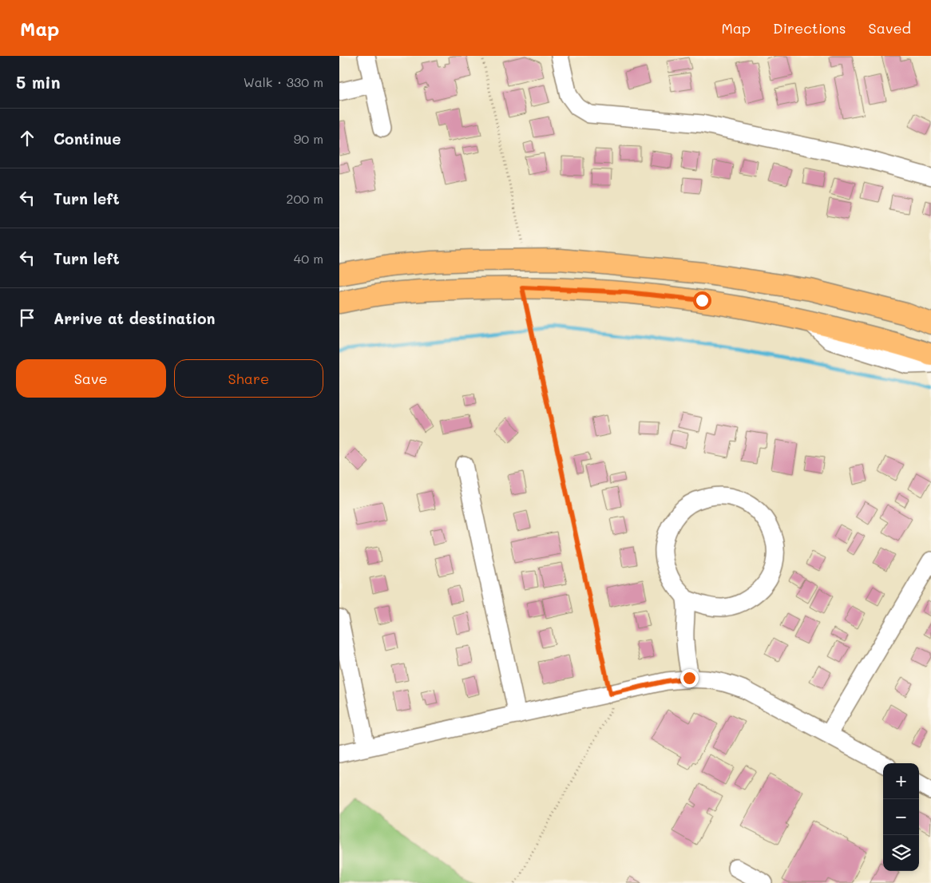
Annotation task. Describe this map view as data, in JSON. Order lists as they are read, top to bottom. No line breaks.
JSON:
{"page":{"header":"Map","nav":["Map","Directions","Saved"],"heading":["5 min","Walk · 330 m"],"list":[["Continue","90 m"],["Turn left","200 m"],["Turn left","40 m"],"Arrive at destination"],"buttons":["Save","Share"],"map_buttons":["+","−"]}}
